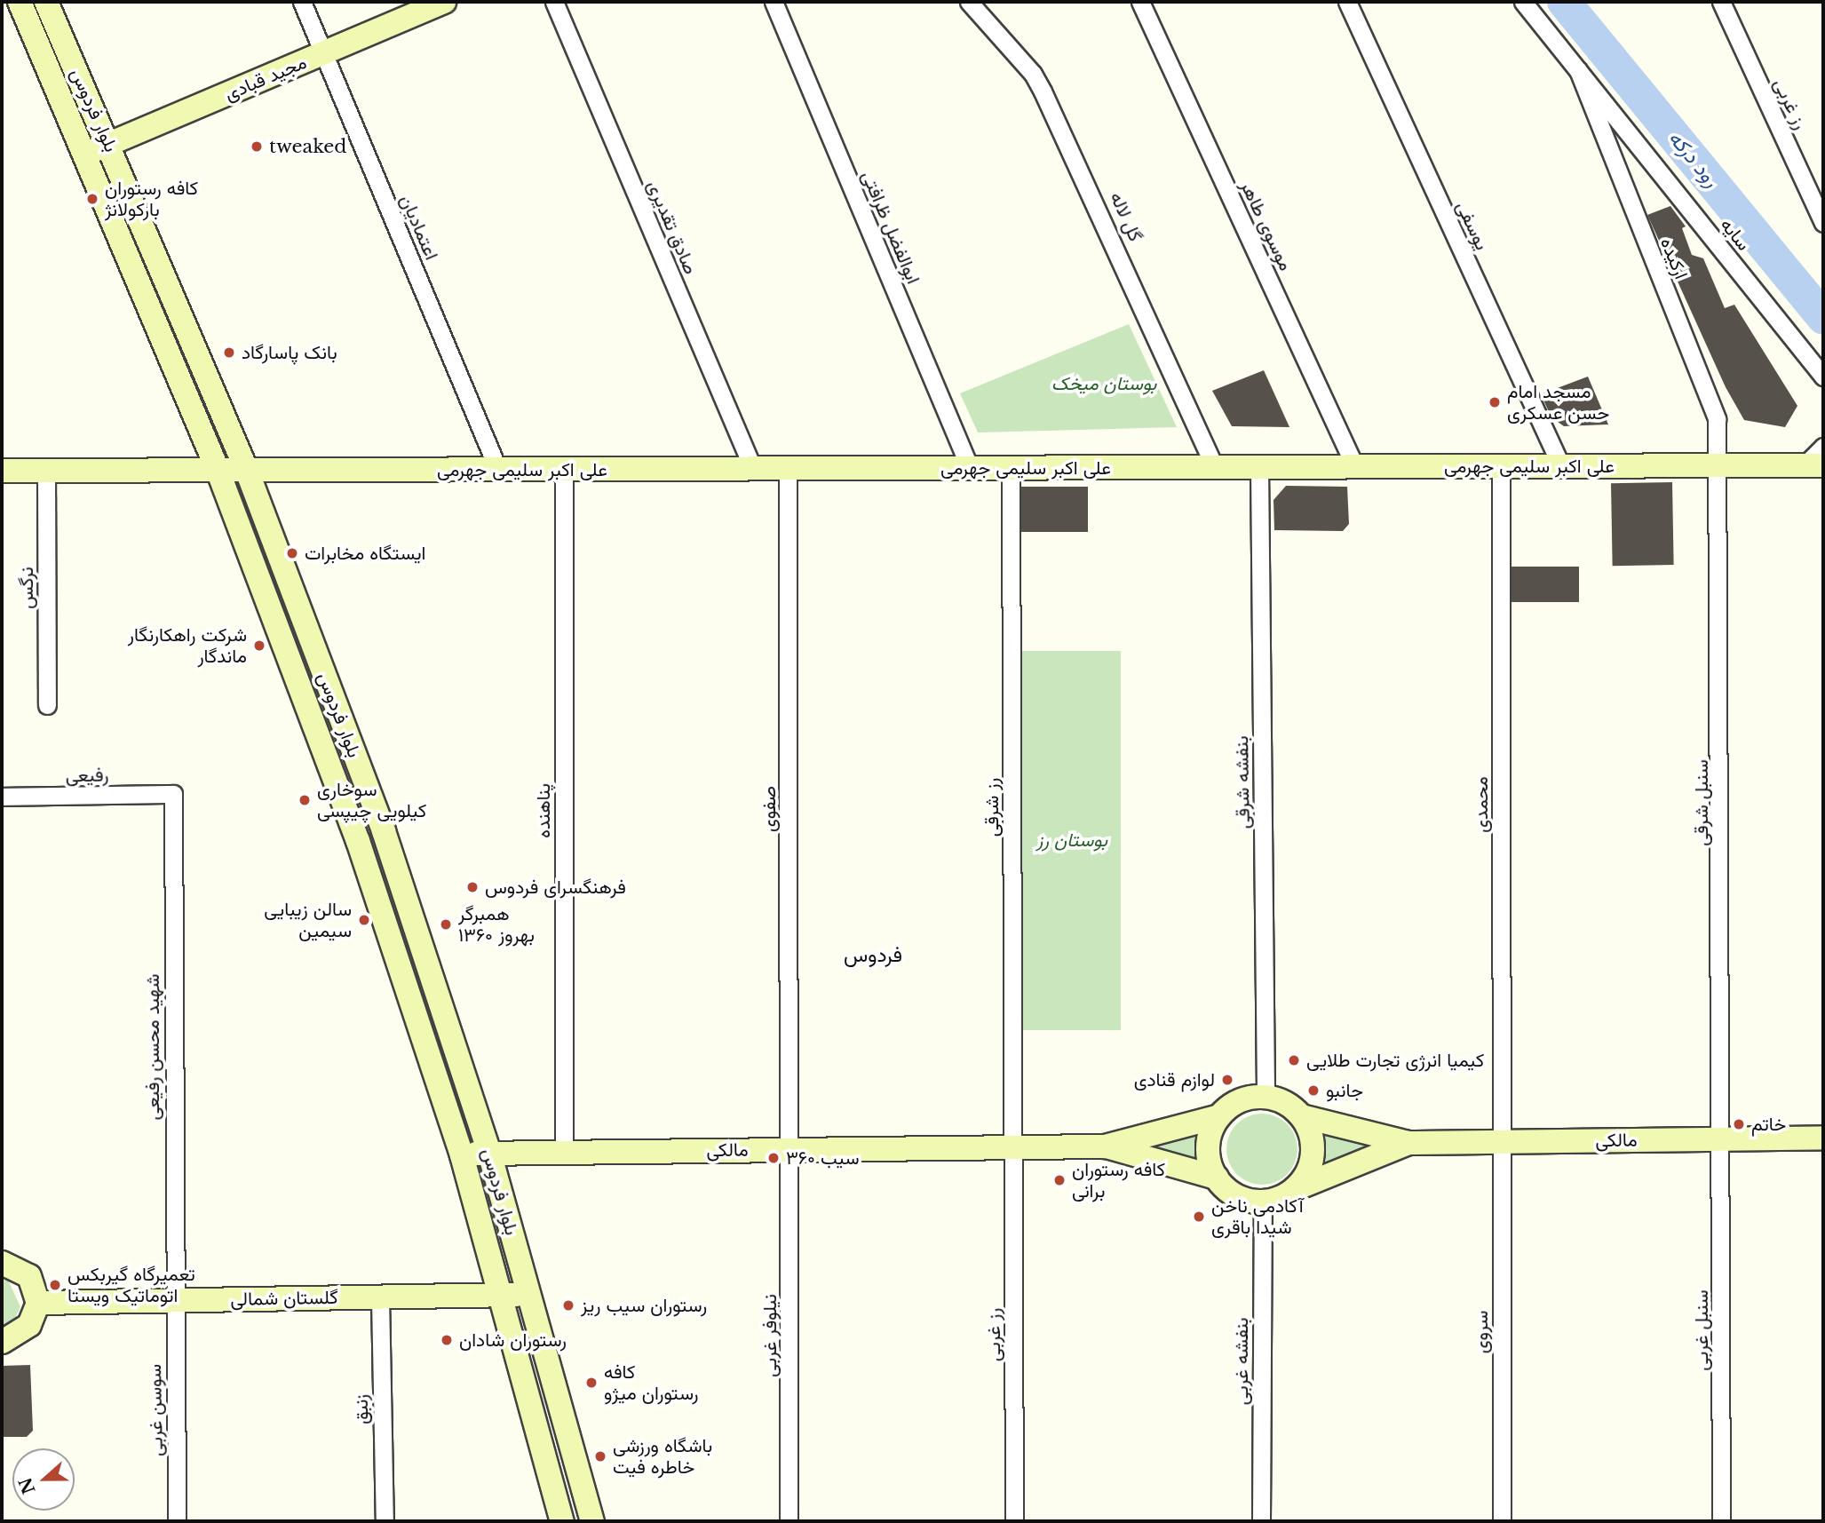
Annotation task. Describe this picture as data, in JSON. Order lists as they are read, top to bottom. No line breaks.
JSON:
{"streets":{"street":["مجید قبادی","رز غربی","بلوار فردوس","گل لاله","موسوی طاهر","یوسفی","اعتمادیان","صادق تقدیری","ابوالفضل ظرافتی","سایه","ارکیده","علی اکبر سلیمی جهرمی","نرگس","رفیعی","بنفشه شرقی","سنبل شرقی","محمدی","رز شرقی","صفوی","پناهنده","شهید محسن رفیعی","مالکی","گلستان شمالی","سنبل غربی","سروی","نیلوفر غربی","بنفشه غربی","زنبق","سوسن غربی"]},"crossings":[["مجید قبادی","بلوار فردوس"],["مجید قبادی","اعتمادیان"],["رز غربی","رز شرقی"],["رز غربی","مالکی"],["بلوار فردوس","علی اکبر سلیمی جهرمی"],["بلوار فردوس","مالکی"],["بلوار فردوس","گلستان شمالی"],["گل لاله","علی اکبر سلیمی جهرمی"],["موسوی طاهر","علی اکبر سلیمی جهرمی"],["یوسفی","علی اکبر سلیمی جهرمی"],["اعتمادیان","علی اکبر سلیمی جهرمی"],["صادق تقدیری","علی اکبر سلیمی جهرمی"],["ابوالفضل ظرافتی","علی اکبر سلیمی جهرمی"],["سایه","ارکیده"],["ارکیده","علی اکبر سلیمی جهرمی"],["ارکیده","سنبل شرقی"],["علی اکبر سلیمی جهرمی","بنفشه شرقی"],["علی اکبر سلیمی جهرمی","سنبل شرقی"],["علی اکبر سلیمی جهرمی","محمدی"],["علی اکبر سلیمی جهرمی","رز شرقی"],["علی اکبر سلیمی جهرمی","صفوی"],["علی اکبر سلیمی جهرمی","پناهنده"],["رفیعی","شهید محسن رفیعی"],["بنفشه شرقی","مالکی"],["بنفشه شرقی","بنفشه غربی"],["سنبل شرقی","مالکی"],["سنبل شرقی","سنبل غربی"],["محمدی","مالکی"],["محمدی","سروی"],["رز شرقی","مالکی"],["صفوی","مالکی"],["صفوی","نیلوفر غربی"],["پناهنده","مالکی"],["شهید محسن رفیعی","گلستان شمالی"],["شهید محسن رفیعی","سوسن غربی"],["مالکی","سنبل غربی"],["مالکی","سروی"],["مالکی","نیلوفر غربی"],["مالکی","بنفشه غربی"],["گلستان شمالی","زنبق"],["گلستان شمالی","سوسن غربی"]],"districts":["فردوس"],"water":["رود درکه"],"parks":["بوستان میخک","بوستان رز"],"places":["tweaked","کافه رستوران بارکولانژ","بانک پاسارگاد","مسجد امام حسن عسکری","ایستگاه مخابرات","شرکت راهکارنگار ماندگار","سوخاری كيلويی چيپسی","فرهنگسرای فردوس","سالن زیبایی سیمین","همبرگر بهروز ۱۳۶۰","کیمیا انرژی تجارت طلایی","لوازم قنادی","جانبو","خاتم","سیب ۳۶۰","كافه رستوران برانى","آکادمی ناخن شیدا باقری","تعمیرگاه گیربکس اتوماتیک ویستا","رستوران سیب ریز","رستوران شادان","کافه رستوران ميژو","باشگاه ورزشی خاطره فیت"],"north":"left"}
